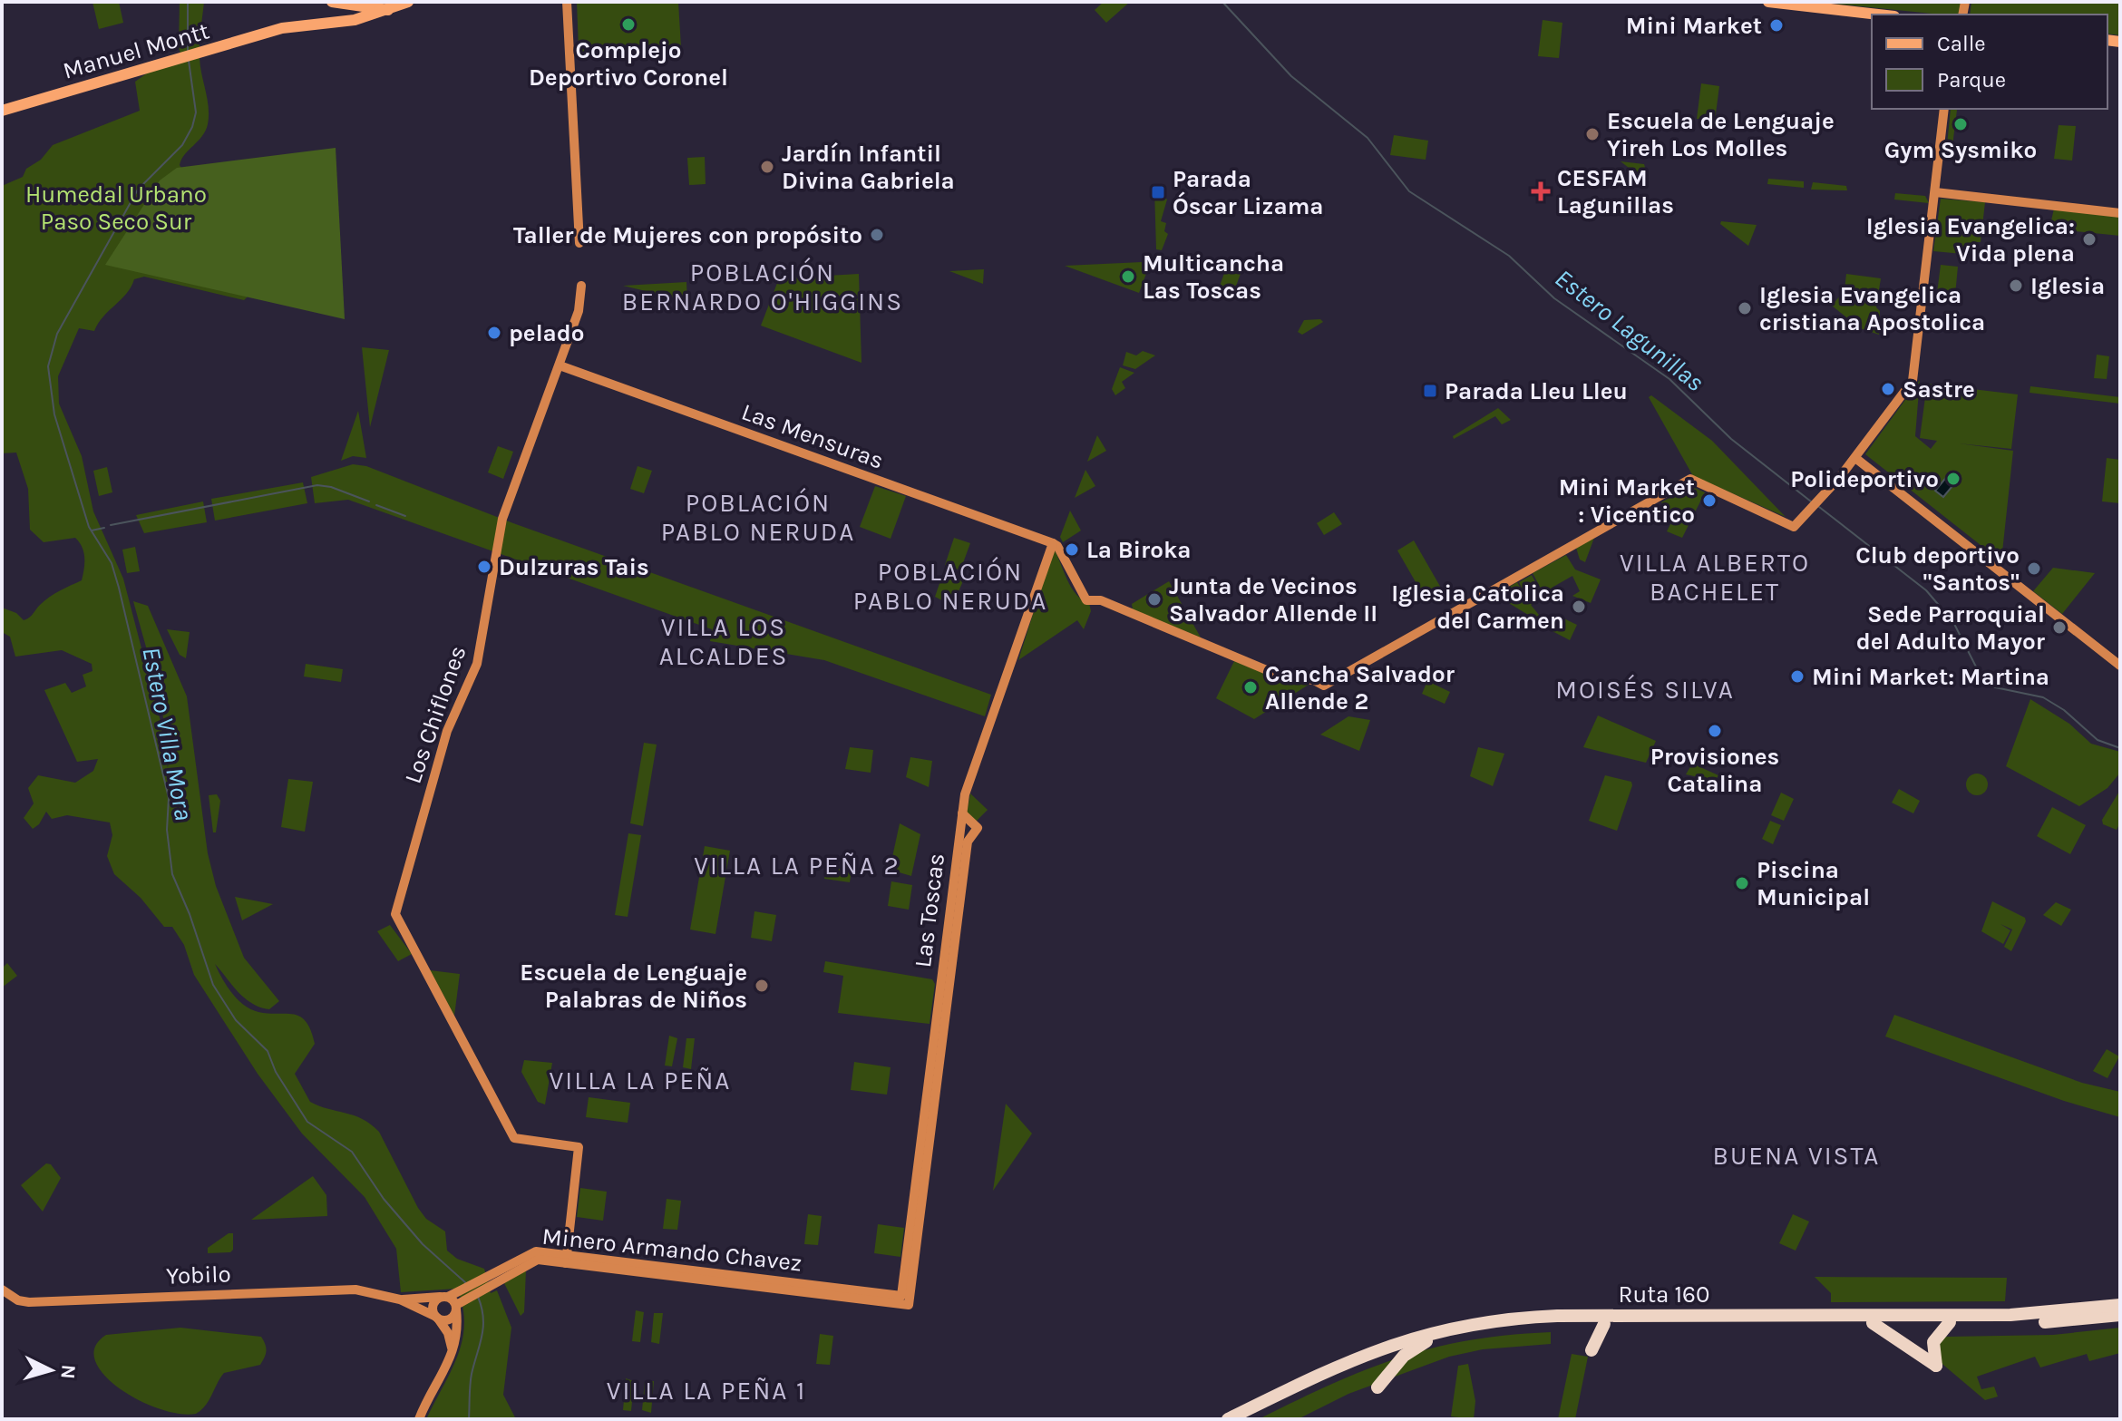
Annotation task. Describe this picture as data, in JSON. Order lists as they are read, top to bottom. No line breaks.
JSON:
{"streets":{"highway":["Ruta 160"],"main road":["Manuel Montt"],"street":["Las Mensuras","Los Chiflones","Las Toscas","Minero Armando Chavez","Yobilo"]},"crossings":[["Las Mensuras","Los Chiflones"],["Las Mensuras","Las Toscas"],["Los Chiflones","Minero Armando Chavez"],["Las Toscas","Minero Armando Chavez"],["Minero Armando Chavez","Yobilo"]],"districts":["POBLACIÓN BERNARDO O'HIGGINS","POBLACIÓN PABLO NERUDA","VILLA ALBERTO BACHELET","POBLACIÓN PABLO NERUDA","VILLA LOS ALCALDES","MOISÉS SILVA","VILLA LA PEÑA 2","VILLA LA PEÑA","BUENA VISTA","VILLA LA PEÑA 1"],"water":["Estero Lagunillas","Estero Villa Mora"],"parks":["Humedal Urbano Paso Seco Sur"],"places":{"other":["Complejo Deportivo Coronel","Mini Market","Gym Sysmiko","Escuela de Lenguaje Yireh Los Molles","Jardín Infantil Divina Gabriela","Taller de Mujeres con propósito","Iglesia Evangelica: Vida plena","Multicancha Las Toscas","Iglesia","Iglesia Evangelica cristiana Apostolica","pelado","Sastre","Polideportivo","Mini Market : Vicentico","La Biroka","Dulzuras Tais","Club deportivo \"Santos\"","Junta de Vecinos Salvador Allende II","Iglesia Catolica del Carmen","Sede Parroquial del Adulto Mayor","Mini Market: Martina","Cancha Salvador Allende 2","Provisiones Catalina","Piscina Municipal","Escuela de Lenguaje Palabras de Niños"],"health":["CESFAM Lagunillas"],"transit":["Parada Óscar Lizama","Parada Lleu Lleu"]},"legend":["Calle","Parque"],"north":"right"}
